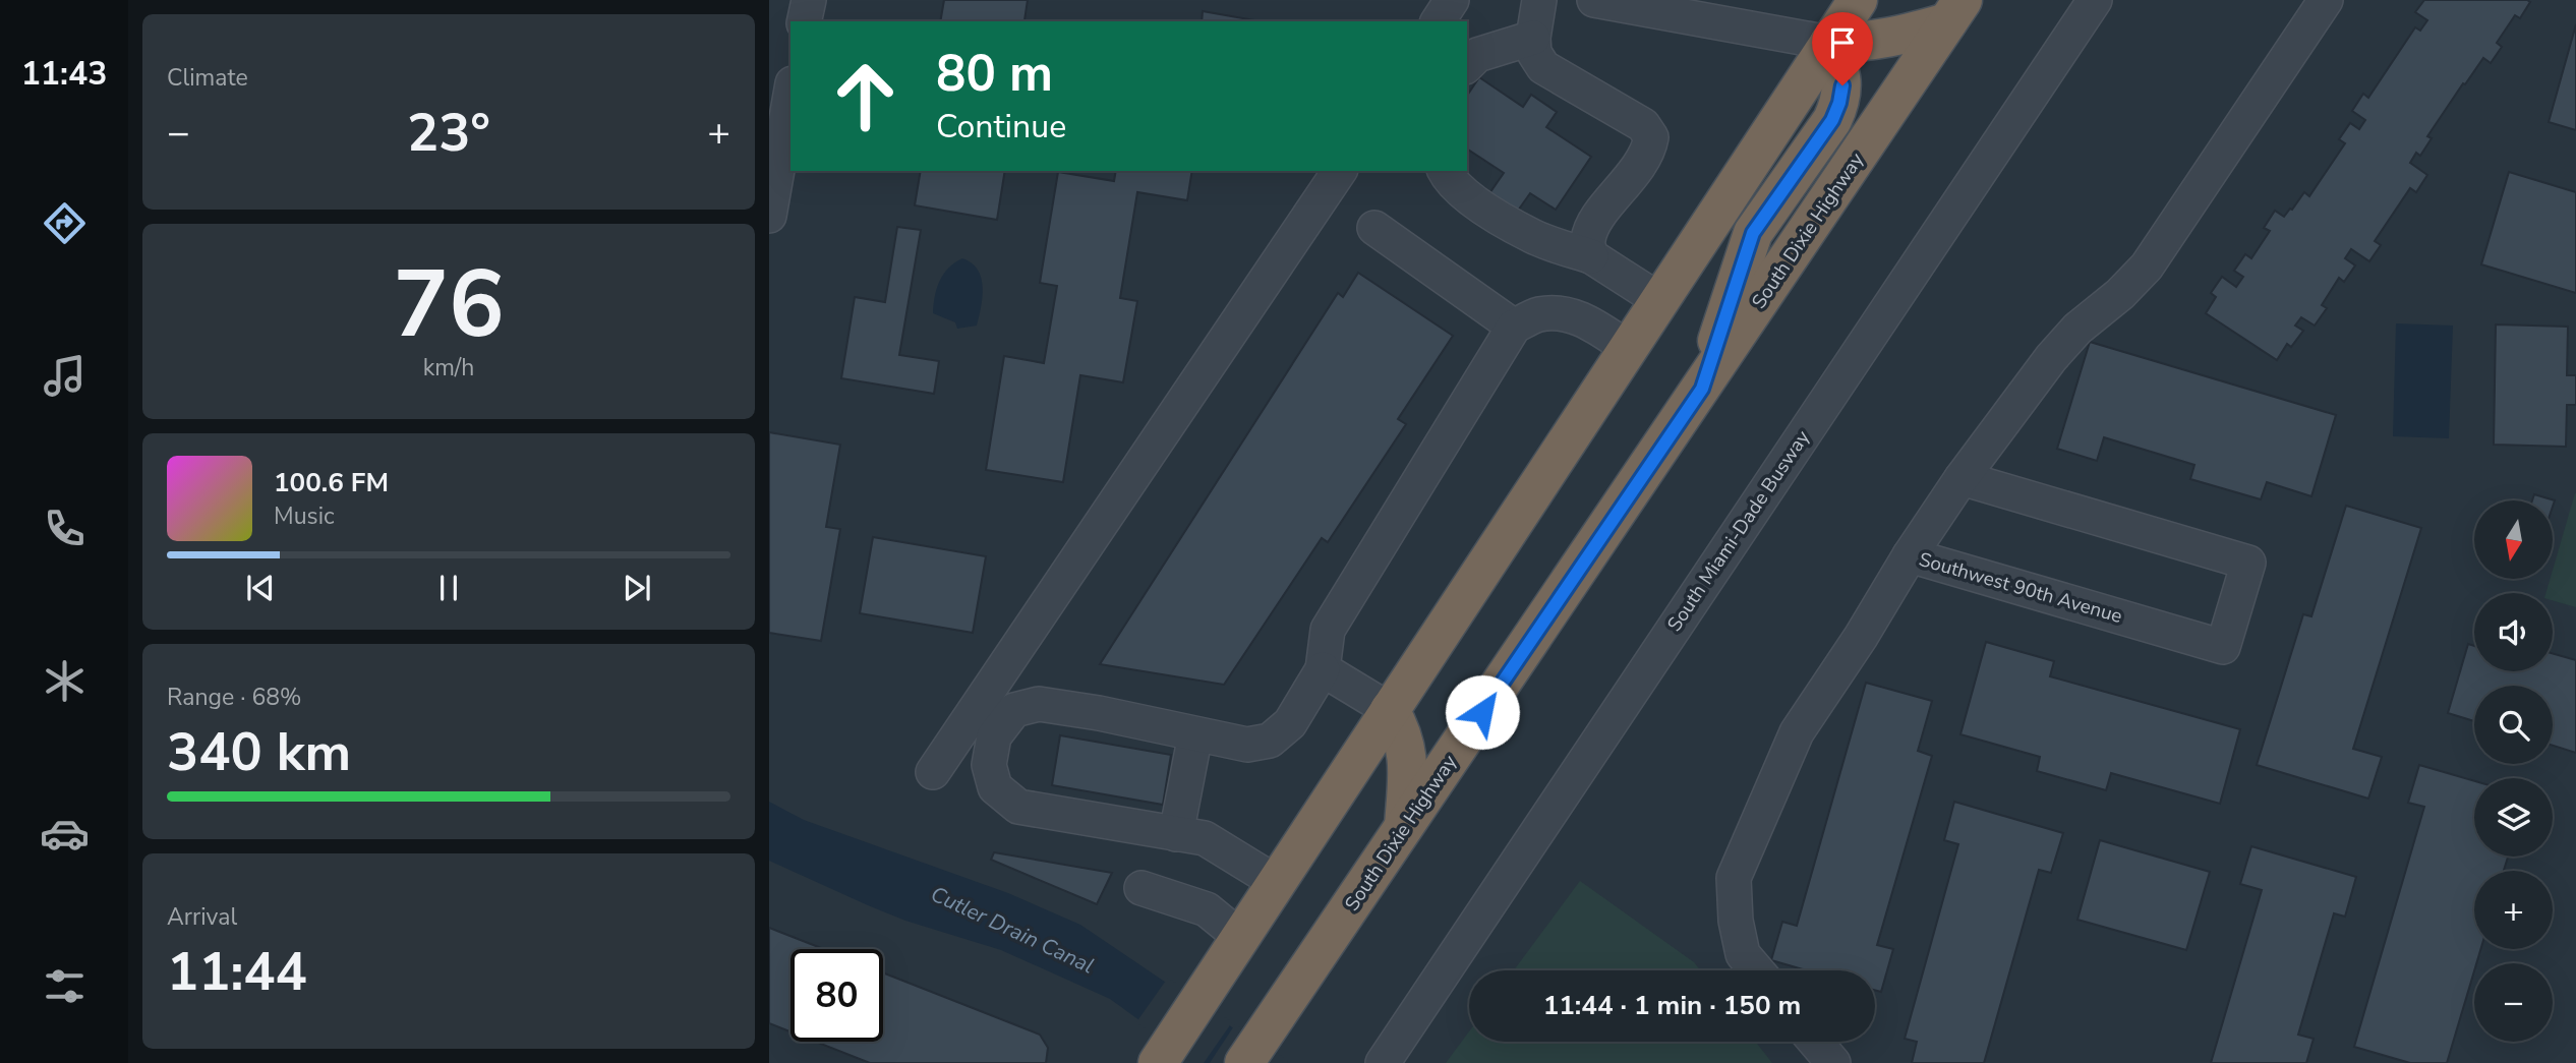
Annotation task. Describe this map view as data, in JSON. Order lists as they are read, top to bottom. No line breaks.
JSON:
{"streets":{"highway":["South Dixie Highway"],"street":["South Miami-Dade Busway","Southwest 90th Avenue"]},"water":["Cutler Drain Canal"],"north":"bottom","page":{"tabs":"11:43","tile":["Climate",["76","km/h"],["Range · 68%","340 km"],["Arrival","11:44"]],"turn":["80 m","Continue"],"heat":["−","23°","+"],"song":["100.6 FM","Music"],"map_buttons":["+","−"],"limit":"80","trip":"11:44 · 1 min · 150 m"}}
